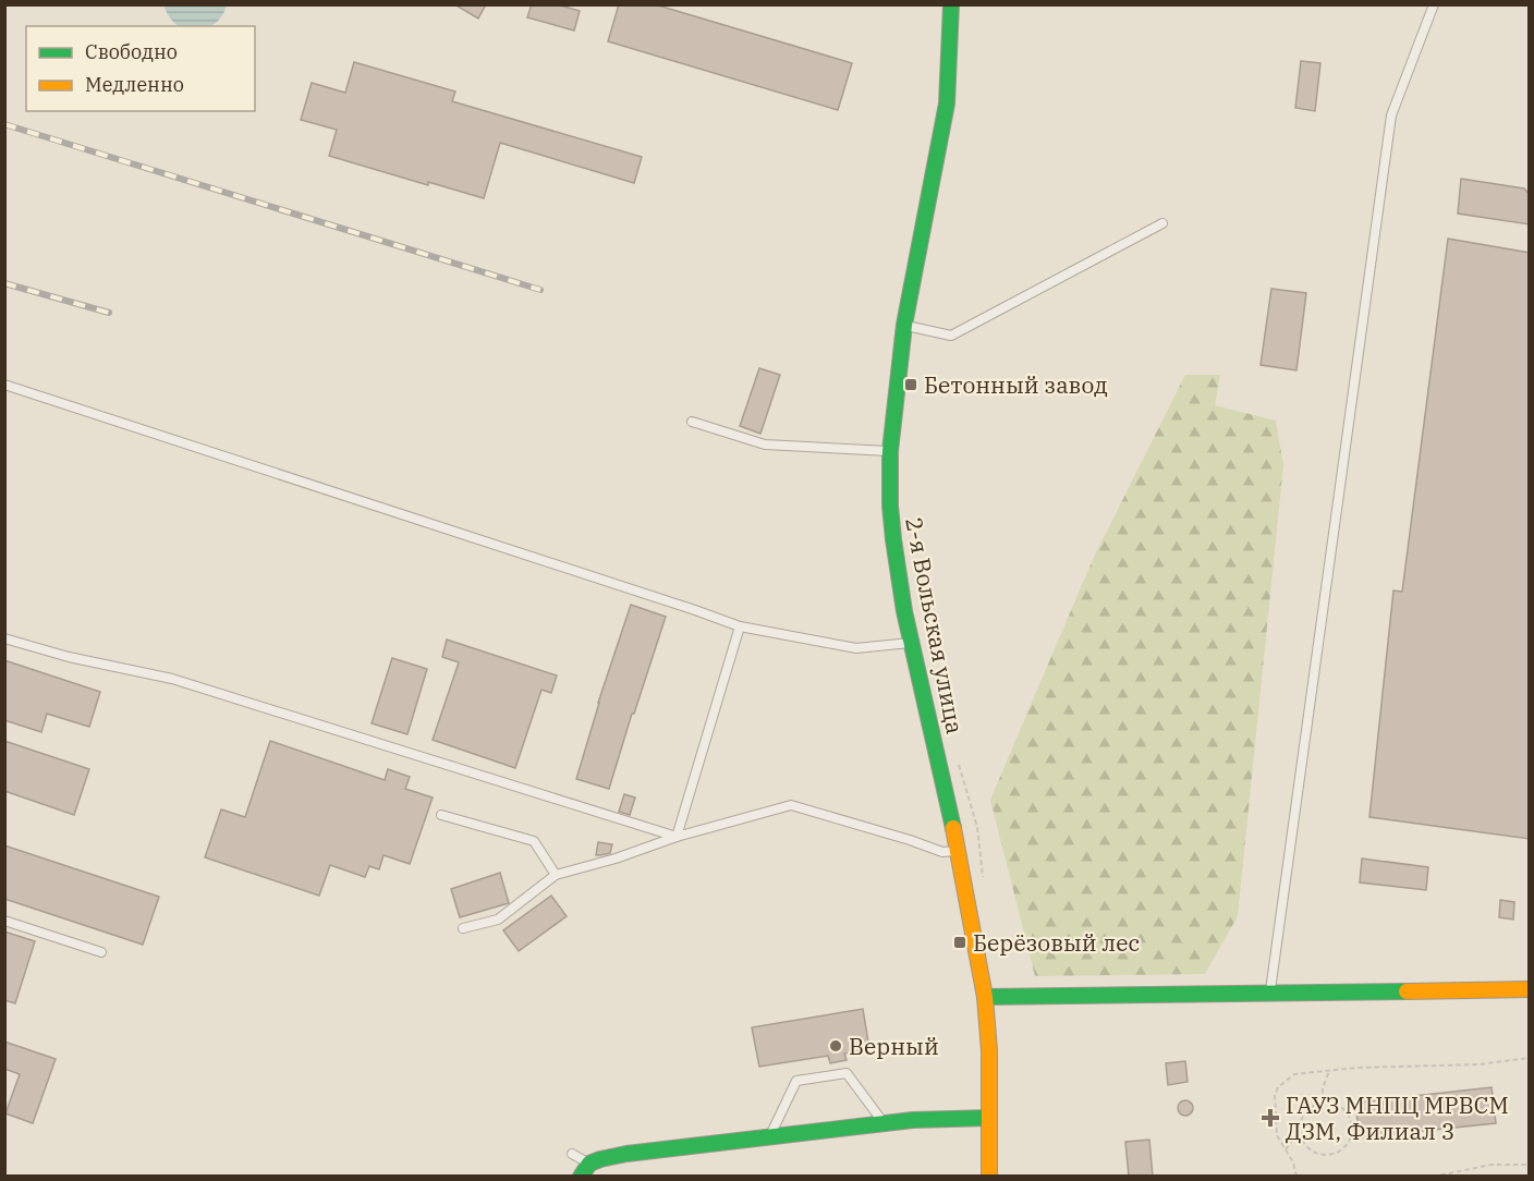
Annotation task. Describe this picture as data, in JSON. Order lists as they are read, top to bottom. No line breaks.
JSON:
{"streets":{"main road":["2-я Вольская улица"]},"places":{"transit":["Бетонный завод","Берёзовый лес"],"other":["Верный"],"health":["ГАУЗ МНПЦ МРВСМ ДЗМ, Филиал 3"]},"legend":["Свободно","Медленно"]}
